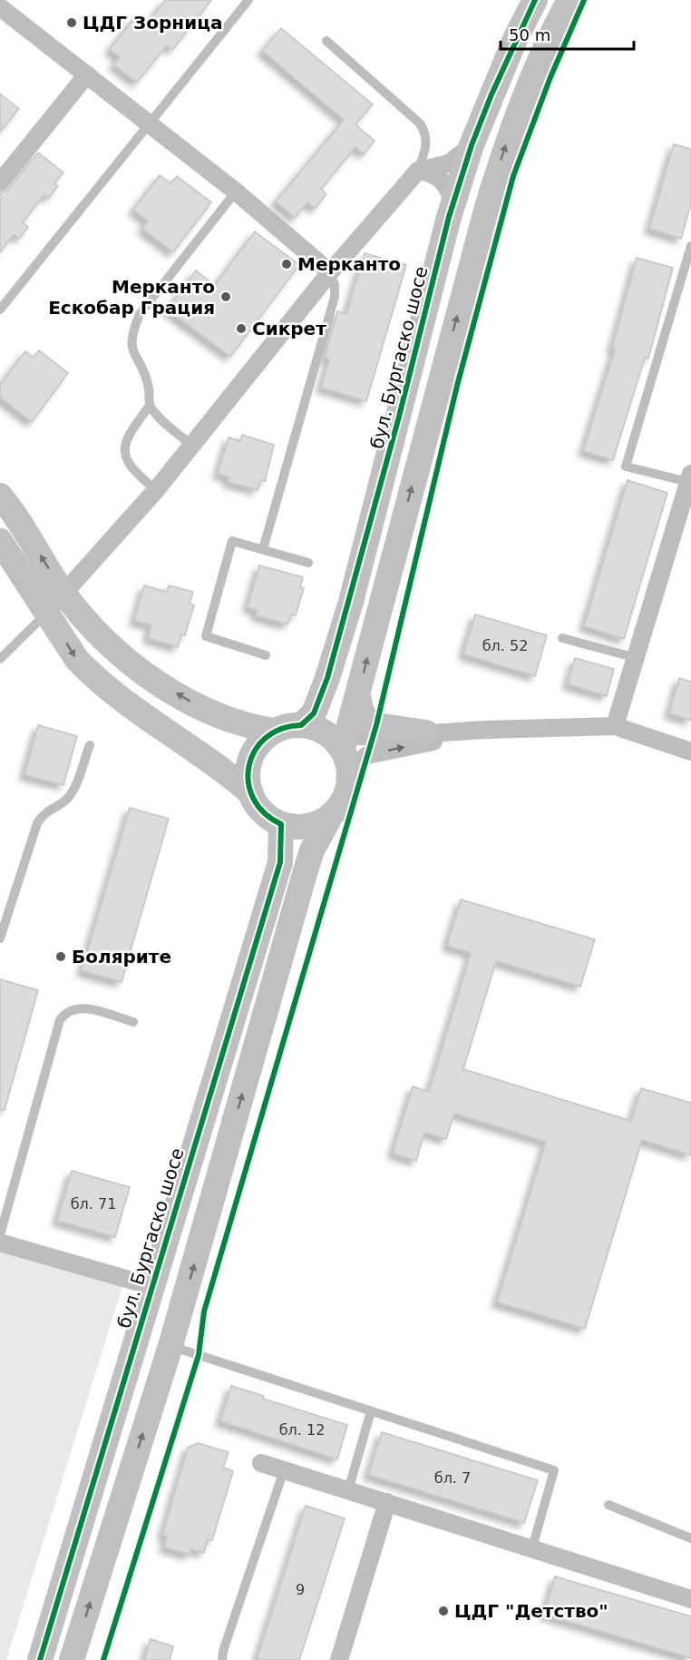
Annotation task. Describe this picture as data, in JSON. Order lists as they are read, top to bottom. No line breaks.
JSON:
{"streets":{"main road":["бул. Бургаско шосе"]},"places":["ЦДГ Зорница","Мерканто","Мерканто Ескобар Грация","Сикрет","Болярите","ЦДГ \"Детство\""],"house_numbers":["бл. 52","бл. 71","бл. 12","бл. 7","9"],"scale_bar":"50 m"}
